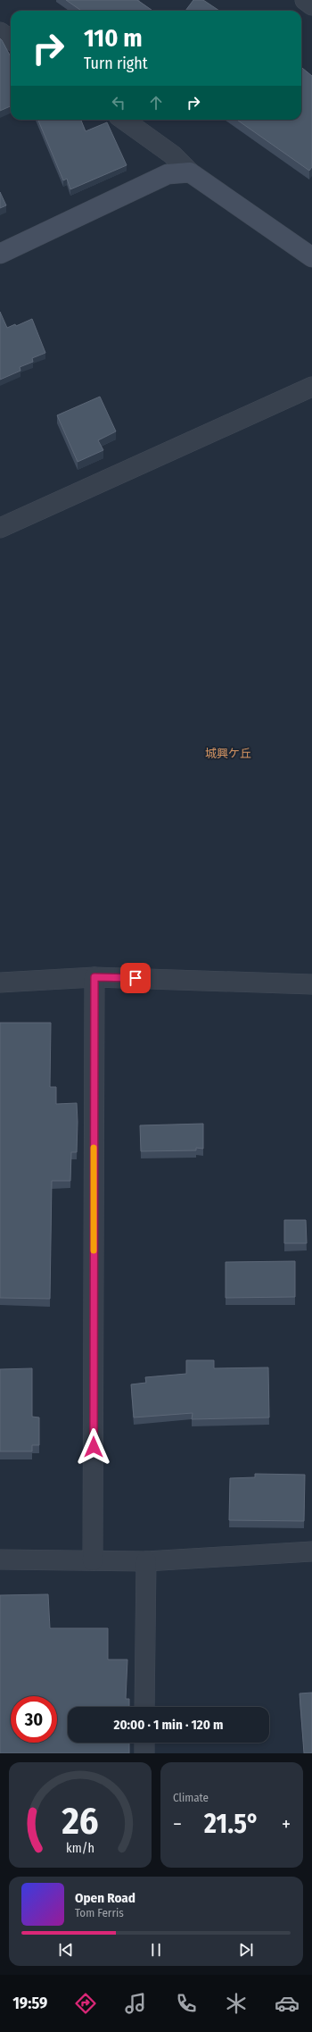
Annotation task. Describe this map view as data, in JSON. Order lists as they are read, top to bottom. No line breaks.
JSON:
{"districts":["城興ケ丘"],"page":{"turn":["110 m","Turn right"],"limit":"30","trip":"20:00 · 1 min · 120 m","tile":"Climate","heat":["−","21.5°","+"],"song":["Open Road","Tom Ferris"],"tabs":"19:59","gauge":["26","km/h"]}}
